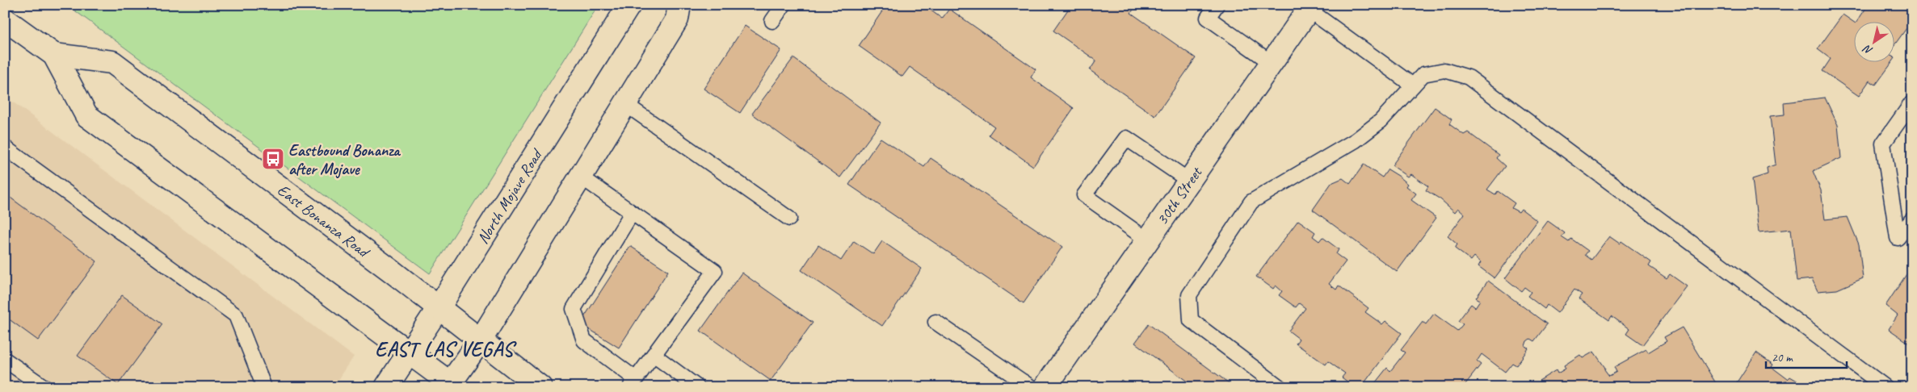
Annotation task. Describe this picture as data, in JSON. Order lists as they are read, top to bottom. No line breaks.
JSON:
{"streets":{"street":["30th Street","North Mojave Road","East Bonanza Road"]},"crossings":[["North Mojave Road","East Bonanza Road"]],"districts":["EAST LAS VEGAS"],"places":{"bus stop":["Eastbound Bonanza after Mojave"]},"scale_bar":"20 m","north":"bottom left"}
